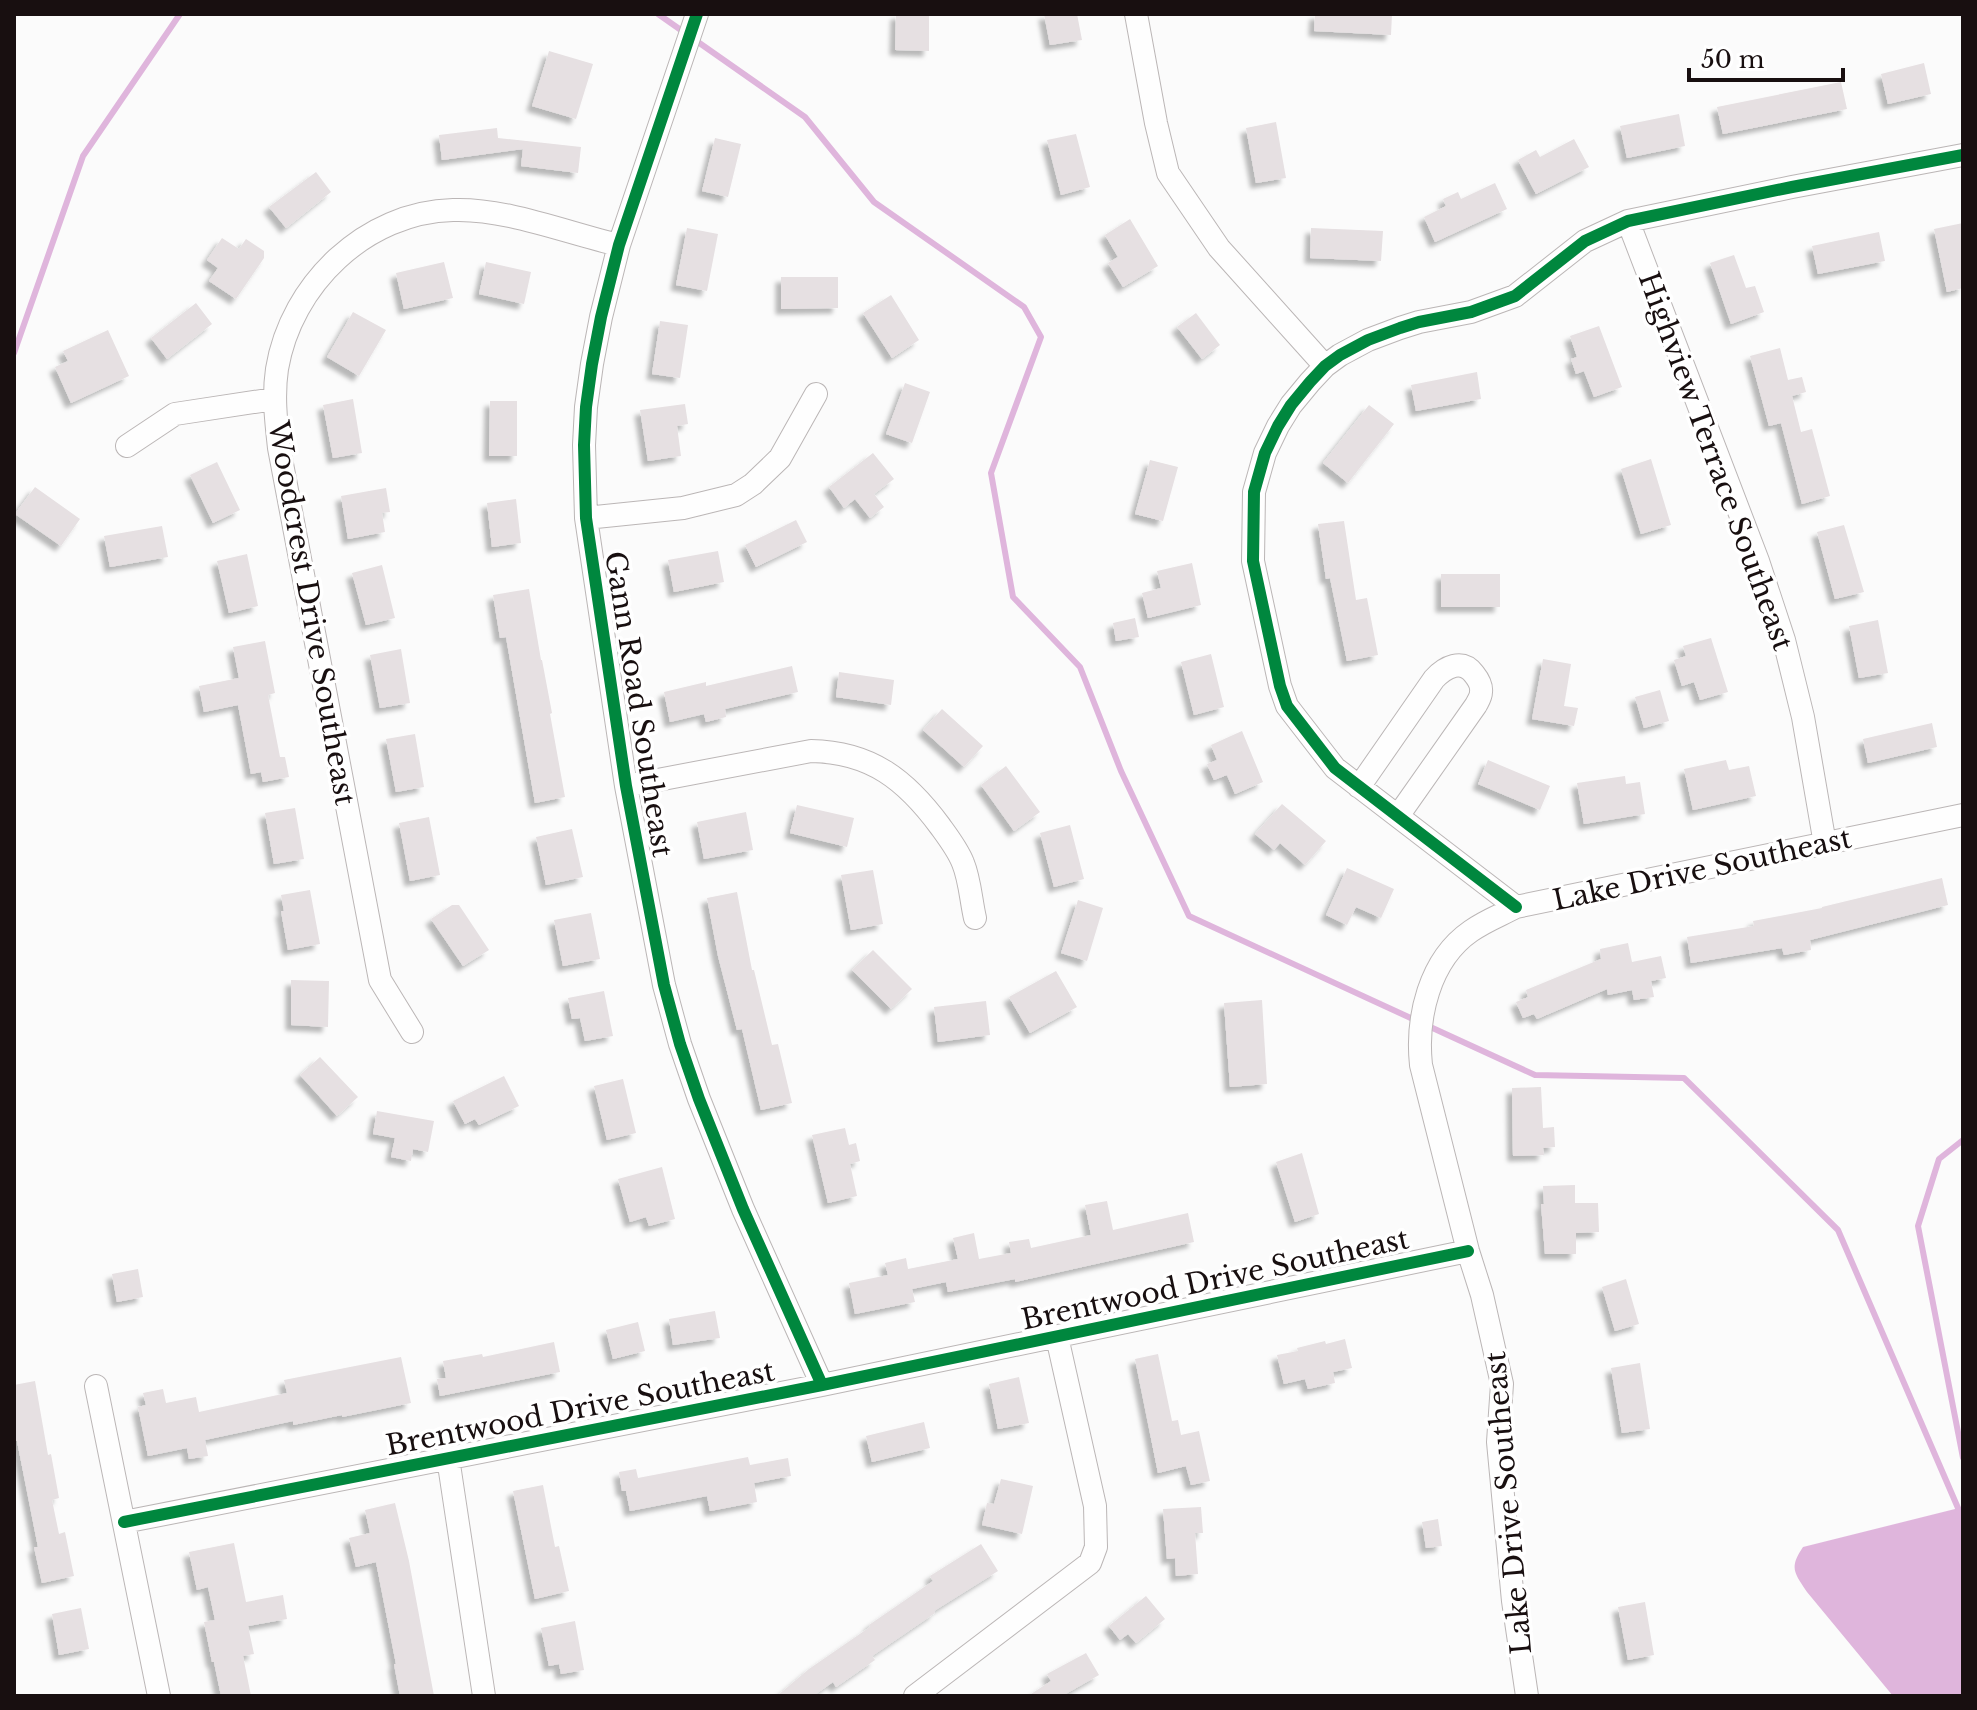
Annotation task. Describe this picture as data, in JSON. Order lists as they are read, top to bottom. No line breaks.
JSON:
{"streets":{"street":["Highview Terrace Southeast","Woodcrest Drive Southeast","Gann Road Southeast","Lake Drive Southeast","Brentwood Drive Southeast"]},"crossings":[["Highview Terrace Southeast","Lake Drive Southeast"],["Woodcrest Drive Southeast","Gann Road Southeast"],["Gann Road Southeast","Brentwood Drive Southeast"],["Lake Drive Southeast","Brentwood Drive Southeast"]],"scale_bar":"50 m"}
